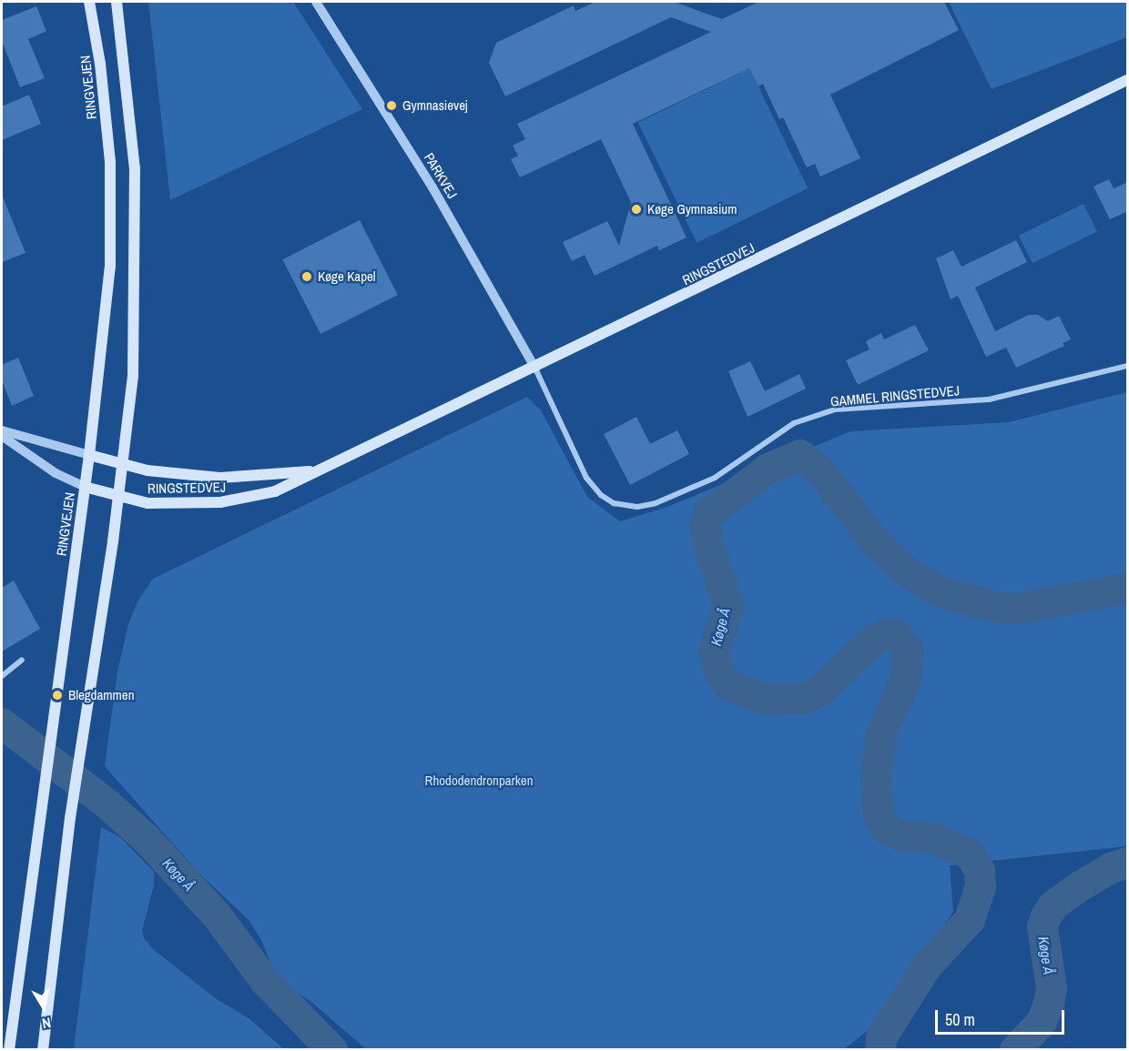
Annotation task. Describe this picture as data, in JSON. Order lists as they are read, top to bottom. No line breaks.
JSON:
{"streets":{"main road":["RINGVEJEN","RINGSTEDVEJ"],"street":["PARKVEJ","GAMMEL RINGSTEDVEJ"]},"crossings":[["RINGVEJEN","RINGSTEDVEJ"],["PARKVEJ","RINGSTEDVEJ"],["PARKVEJ","GAMMEL RINGSTEDVEJ"],["RINGSTEDVEJ","GAMMEL RINGSTEDVEJ"]],"water":["Køge Å"],"parks":["Rhododendronparken"],"places":["Gymnasievej","Køge Gymnasium","Køge Kapel","Blegdammen"],"scale_bar":"50 m","north":"bottom"}
